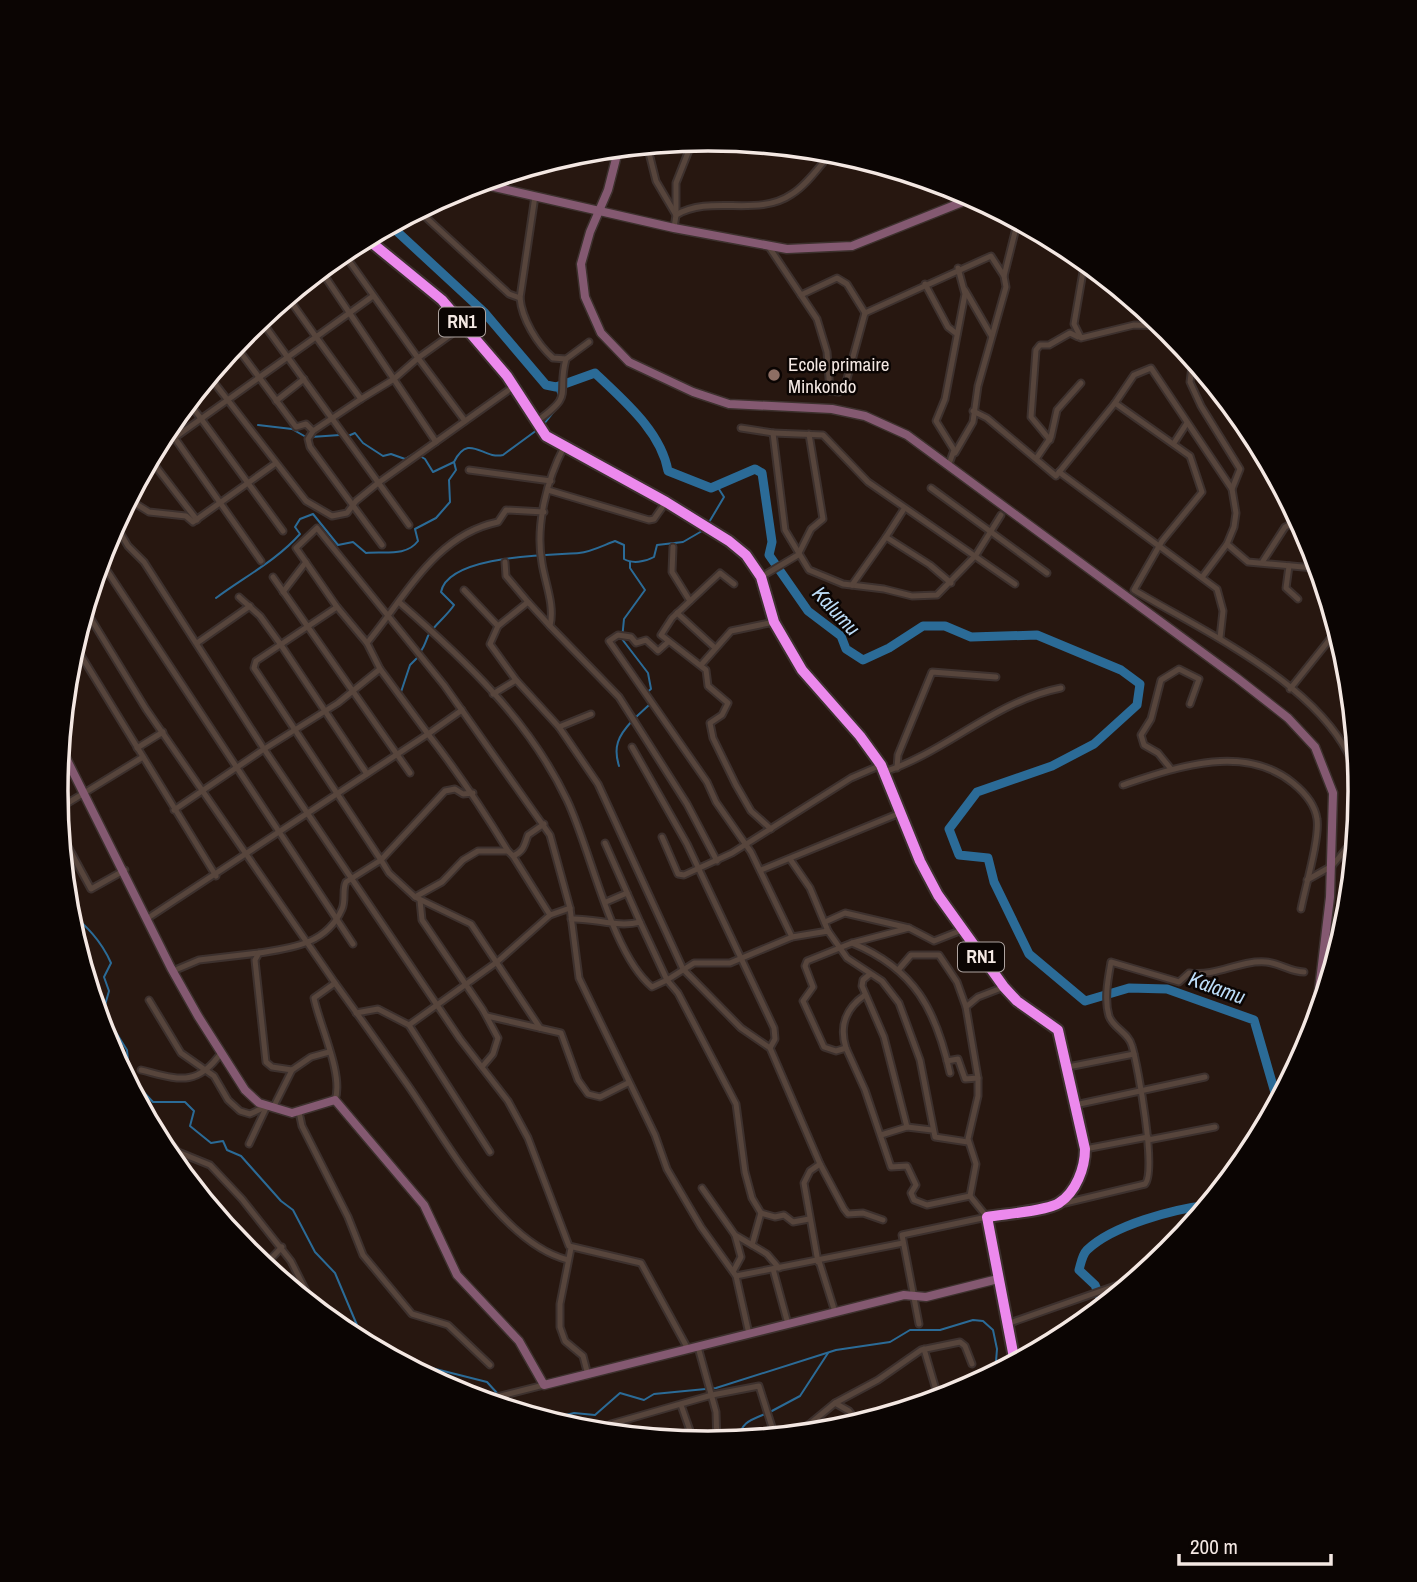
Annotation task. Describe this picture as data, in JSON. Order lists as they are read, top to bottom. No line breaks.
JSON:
{"streets":{"highway":["RN1"]},"water":["Kalumu","Kalamu"],"places":["Ecole primaire Minkondo"],"scale_bar":"200 m"}
